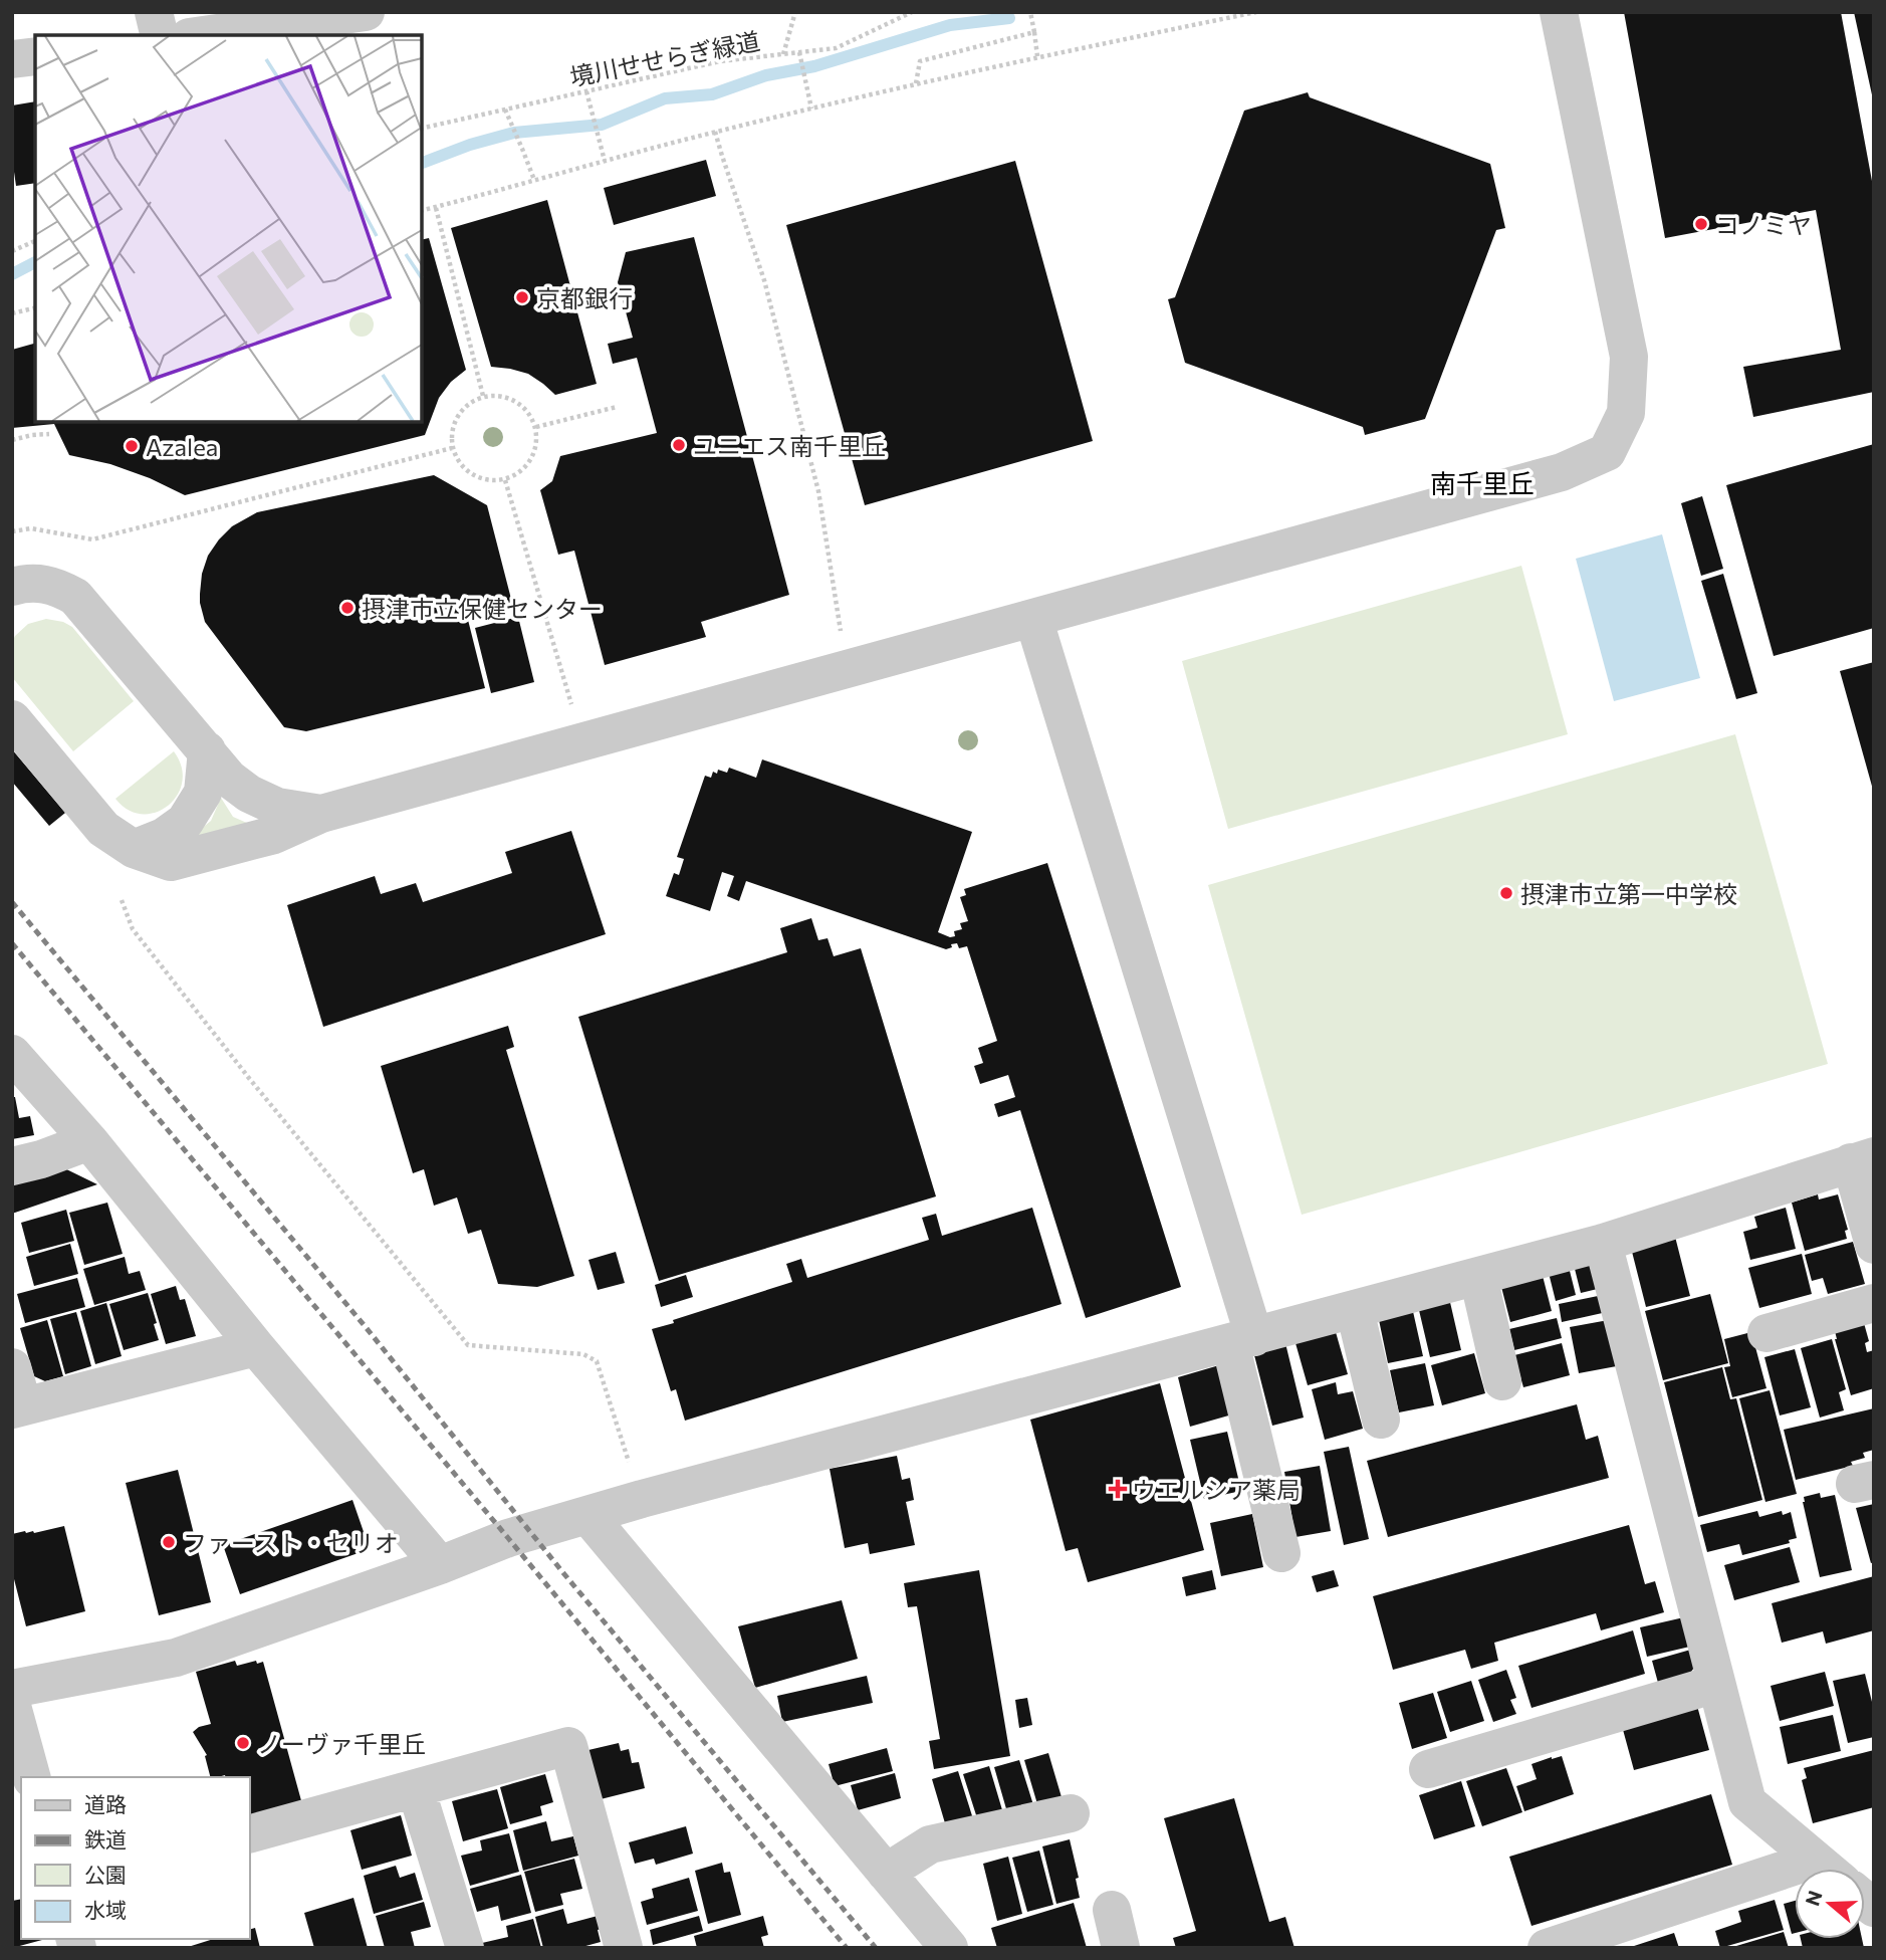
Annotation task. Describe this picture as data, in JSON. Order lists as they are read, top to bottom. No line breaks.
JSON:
{"streets":{"path":["境川せせらぎ緑道"]},"districts":["南千里丘"],"places":{"other":["コノミヤ","京都銀行","ユニエス南千里丘","Azalea","摂津市立保健センター","摂津市立第一中学校","ファースト・セリオ","ノーヴァ千里丘"],"health":["ウエルシア薬局"]},"legend":["道路","鉄道","公園","水域"],"north":"left"}
